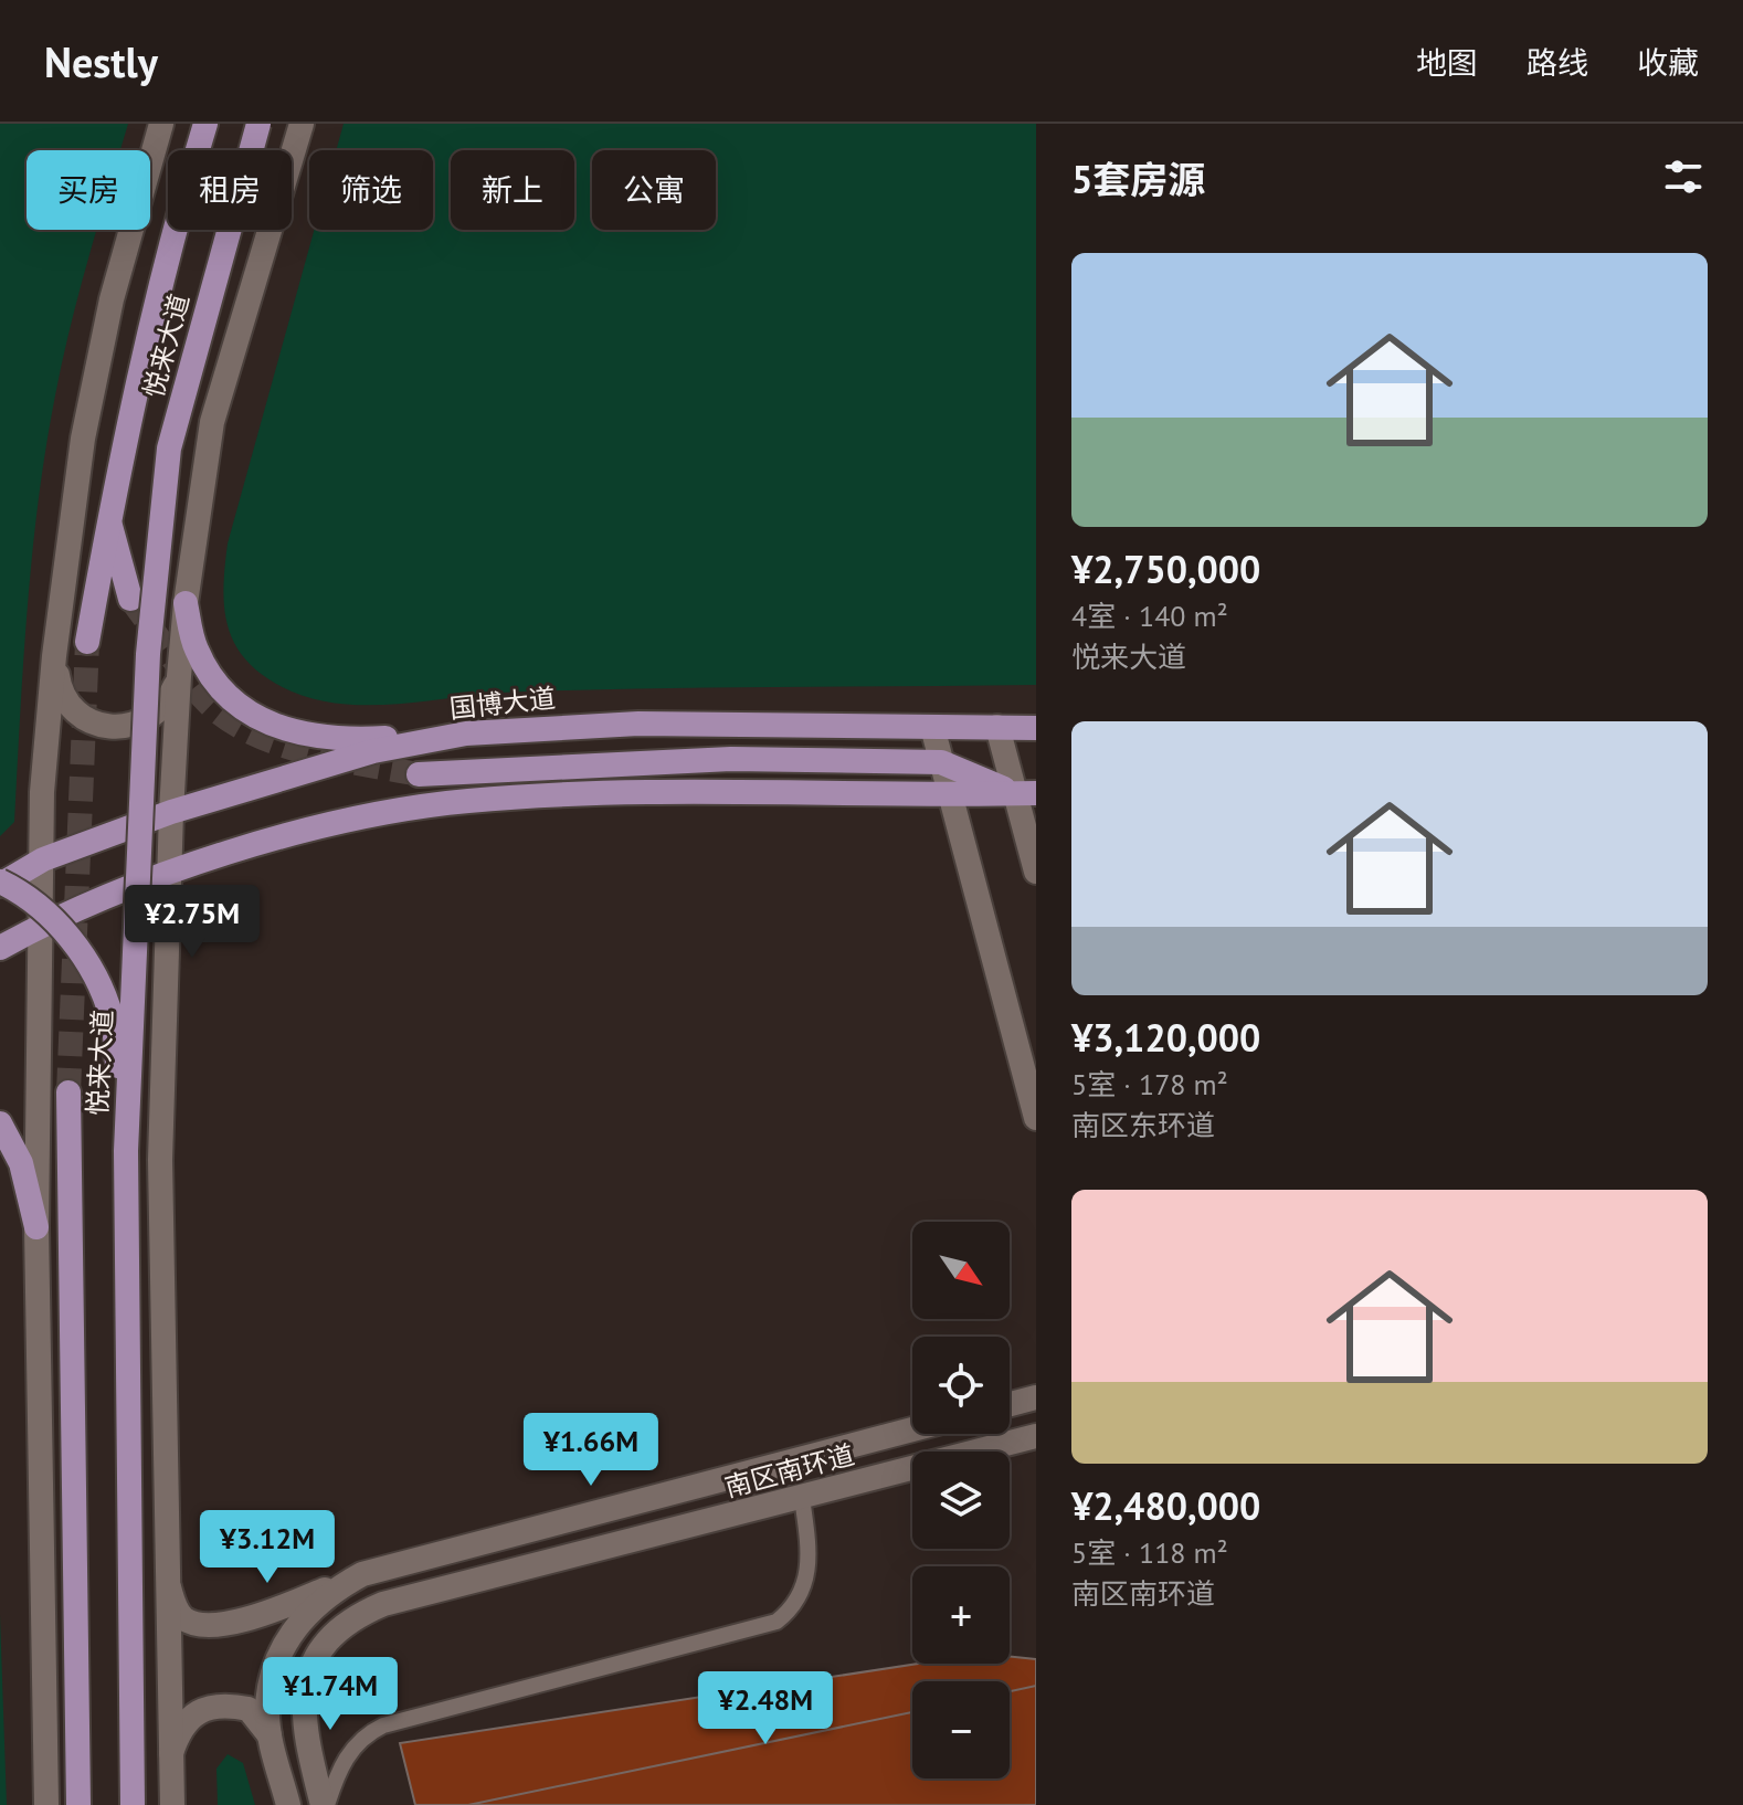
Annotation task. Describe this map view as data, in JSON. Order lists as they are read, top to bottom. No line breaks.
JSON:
{"streets":{"main road":["悦来大道","国博大道"],"street":["南区南环道"]},"north":"bottom right","page":{"header":"Nestly","nav":["地图","路线","收藏"],"heading":"5套房源","chip":["买房","租房","筛选","新上","公寓"],"list":[{"name":"¥2,750,000","note":"4室 · 140 m² · 悦来大道"},{"name":"¥3,120,000","note":"5室 · 178 m² · 南区东环道"},{"name":"¥2,480,000","note":"5室 · 118 m² · 南区南环道"}],"price":["¥2.75M","¥1.66M","¥3.12M","¥1.74M","¥2.48M"],"map_buttons":["+","−"]}}
